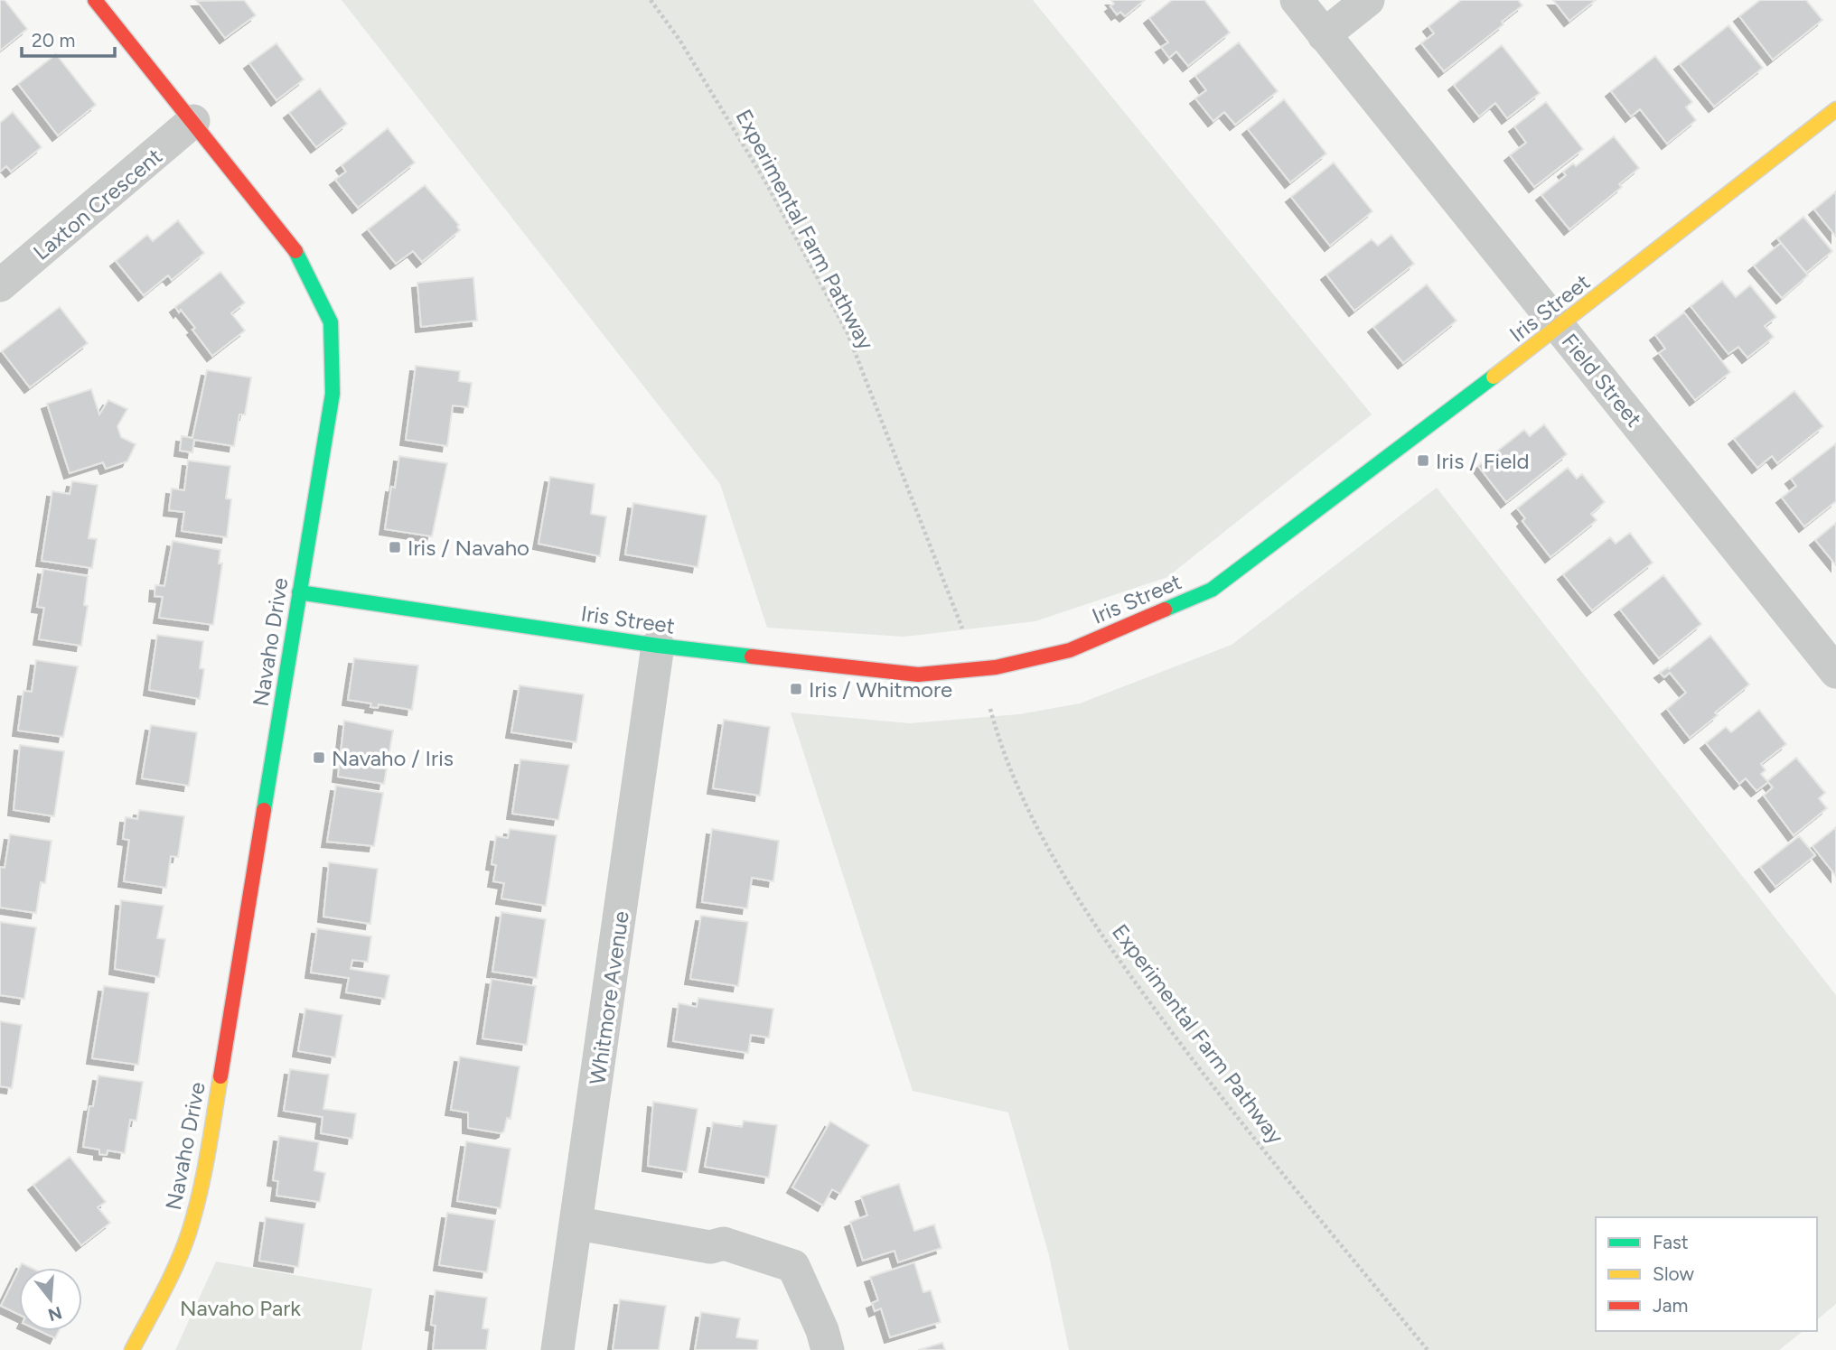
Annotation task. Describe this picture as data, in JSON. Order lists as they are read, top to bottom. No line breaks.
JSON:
{"streets":{"street":["Laxton Crescent","Iris Street","Field Street","Navaho Drive","Whitmore Avenue"],"path":["Experimental Farm Pathway"]},"crossings":[["Laxton Crescent","Navaho Drive"],["Iris Street","Field Street"],["Iris Street","Navaho Drive"],["Iris Street","Whitmore Avenue"]],"parks":["Navaho Park"],"places":{"transit":["Iris / Field","Iris / Navaho","Iris / Whitmore","Navaho / Iris"]},"legend":["Fast","Slow","Jam"],"scale_bar":"20 m","north":"bottom"}
